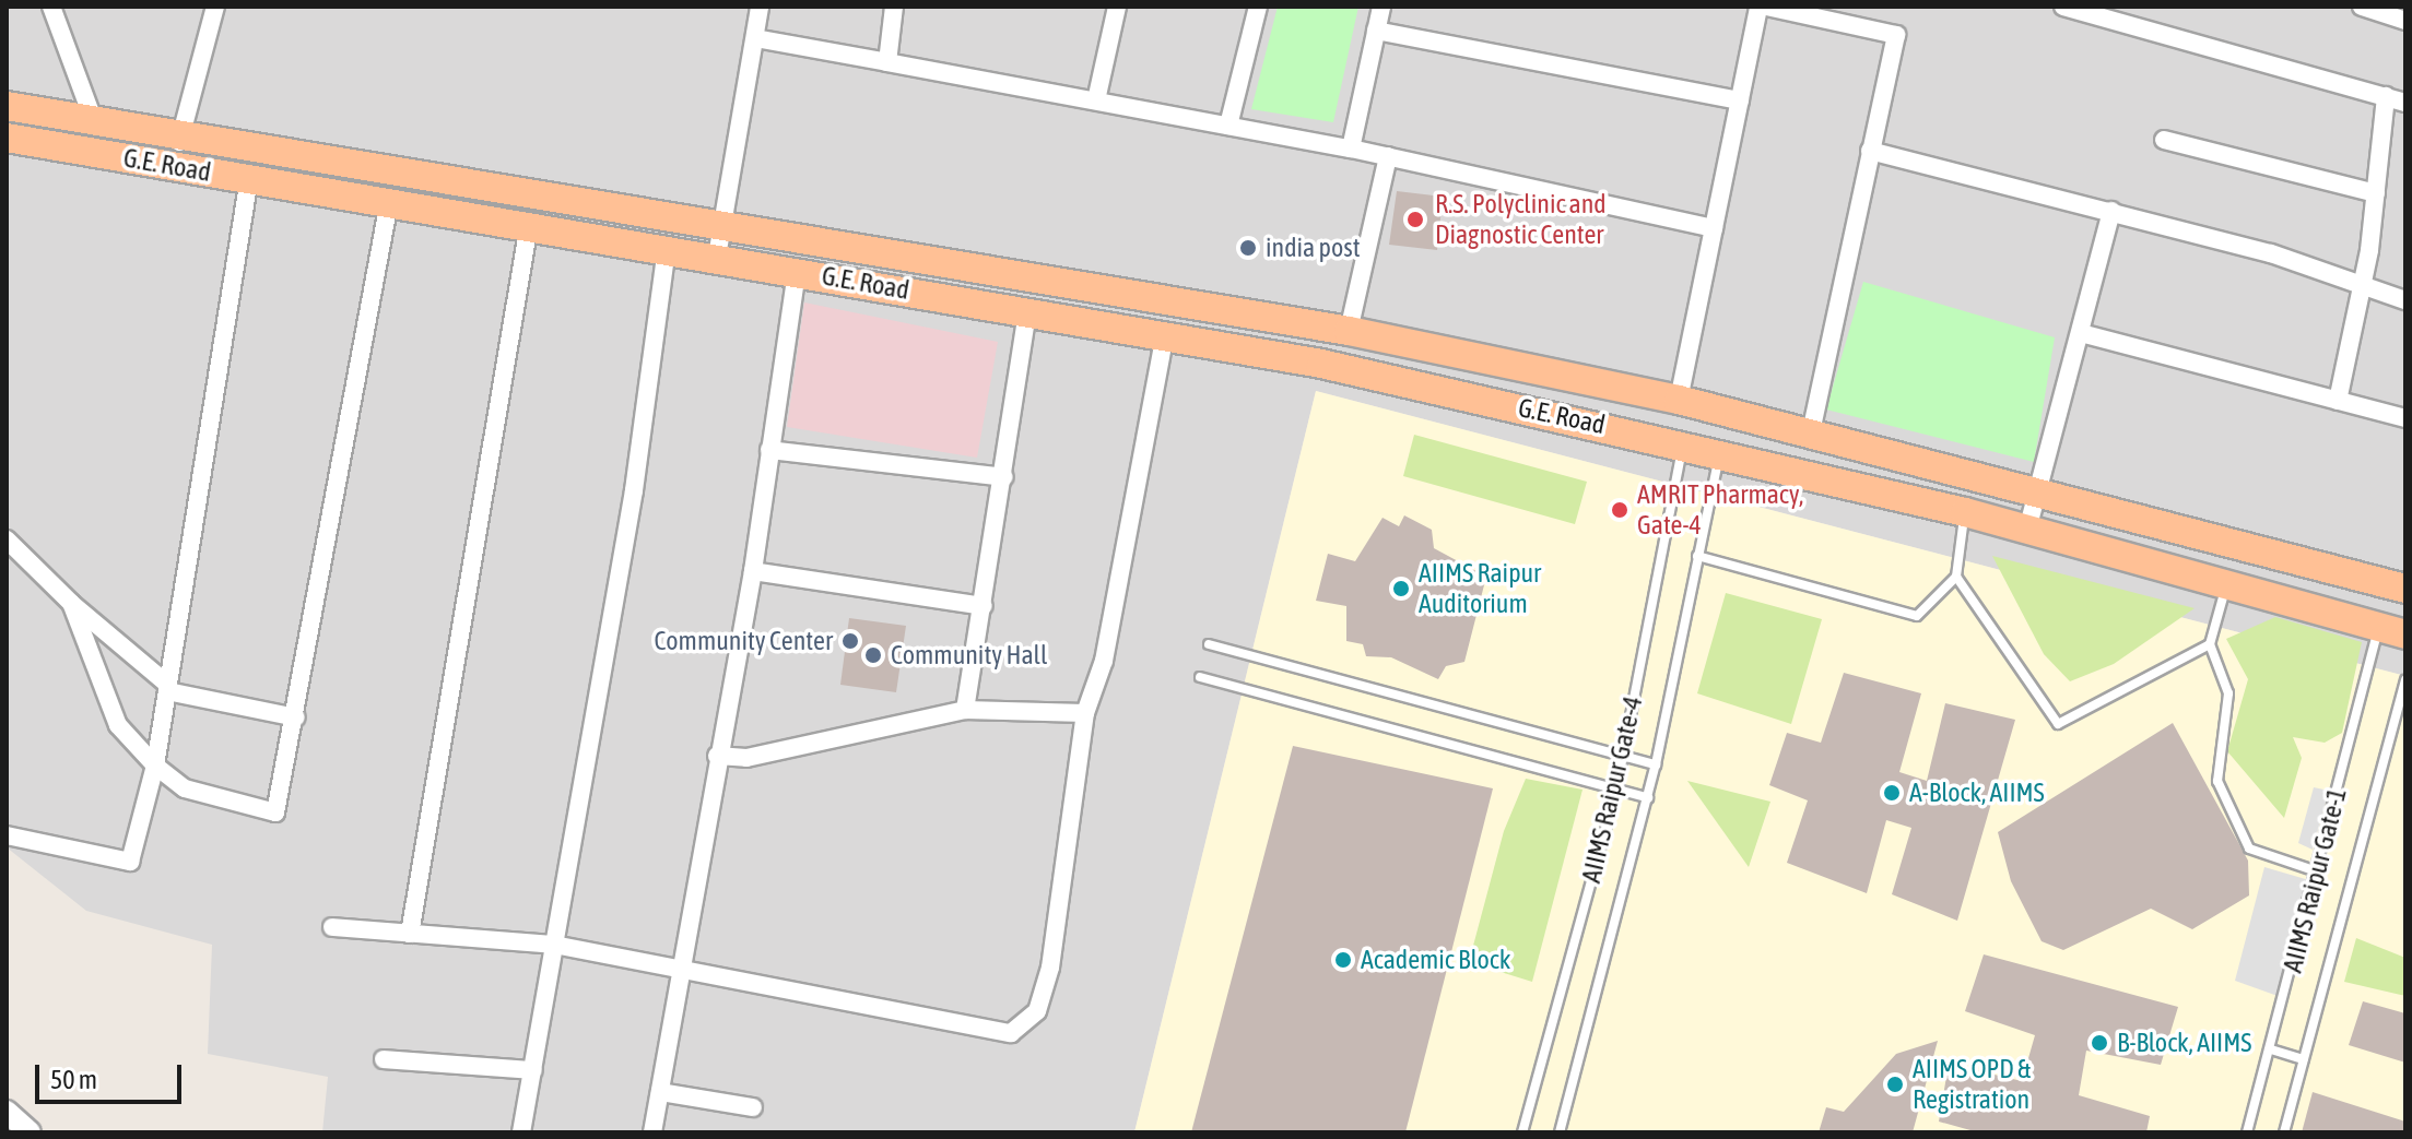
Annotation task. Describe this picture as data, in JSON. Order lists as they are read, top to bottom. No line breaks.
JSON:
{"streets":{"main road":["G.E. Road"],"lane":["AIIMS Raipur Gate-4","AIIMS Raipur Gate-1"]},"crossings":[["G.E. Road","AIIMS Raipur Gate-4"],["G.E. Road","AIIMS Raipur Gate-1"]],"places":["R.S. Polyclinic and Diagnostic Center","india post","AMRIT Pharmacy, Gate-4","AIIMS Raipur Auditorium","Community Center","Community Hall","A-Block, AIIMS","Academic Block","B-Block, AIIMS","AIIMS OPD & Registration"],"scale_bar":"50 m"}
